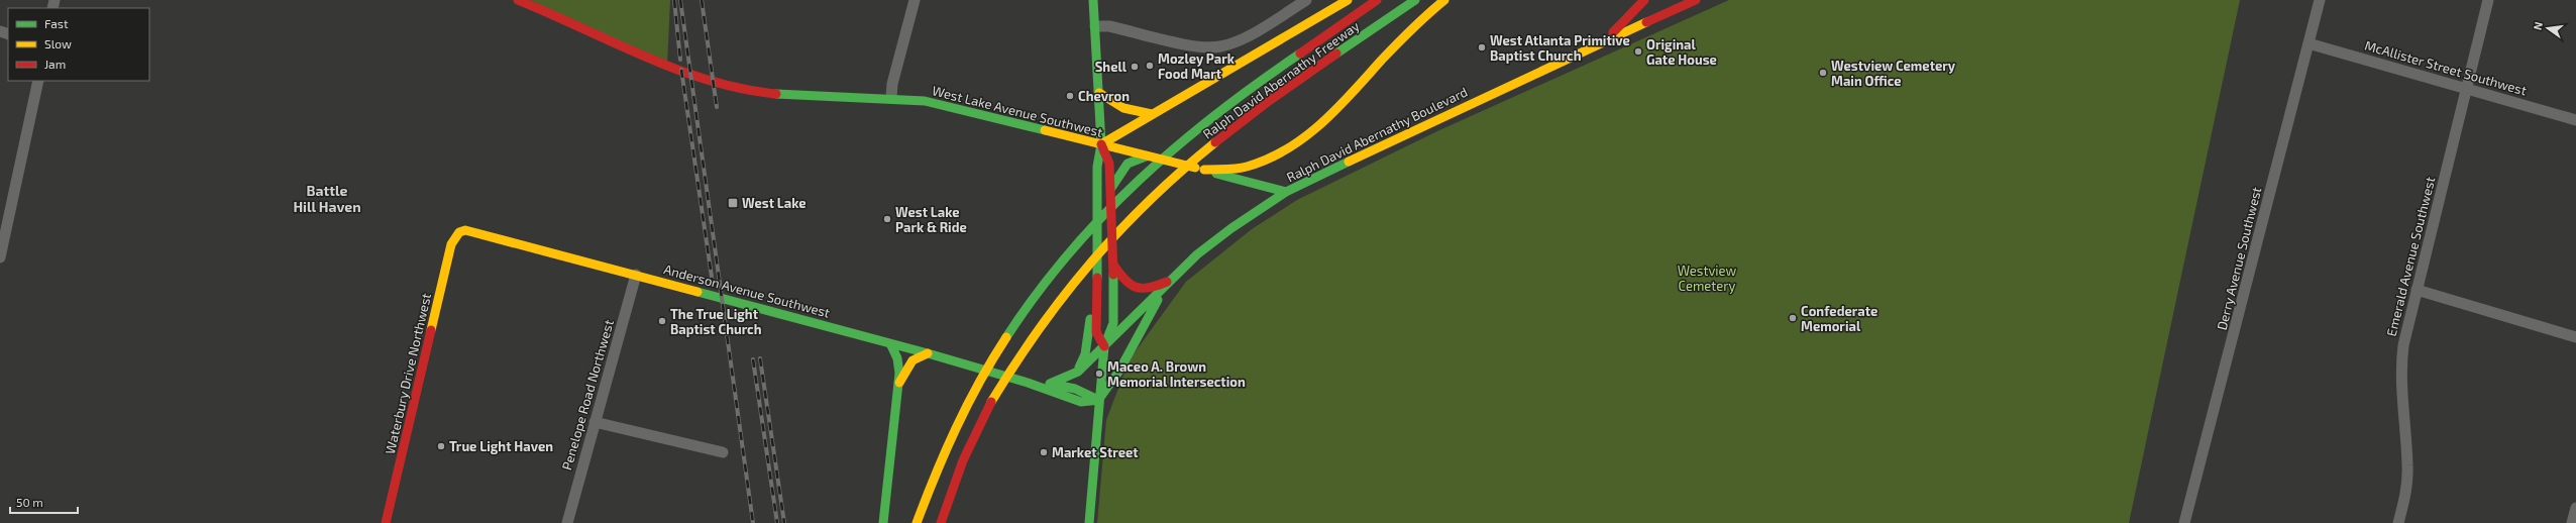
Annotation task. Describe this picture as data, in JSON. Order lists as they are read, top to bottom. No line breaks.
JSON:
{"streets":{"main road":["Ralph David Abernathy Freeway","West Lake Avenue Southwest","Ralph David Abernathy Boulevard","Anderson Avenue Southwest","Waterbury Drive Northwest"],"street":["McAllister Street Southwest","Emerald Avenue Southwest","Derry Avenue Southwest","Penelope Road Northwest"]},"crossings":[["McAllister Street Southwest","Emerald Avenue Southwest"],["McAllister Street Southwest","Derry Avenue Southwest"],["West Lake Avenue Southwest","Ralph David Abernathy Boulevard"],["Anderson Avenue Southwest","Waterbury Drive Northwest"],["Anderson Avenue Southwest","Penelope Road Northwest"]],"districts":["Battle Hill Haven"],"parks":["Westview Cemetery"],"places":{"other":["West Atlanta Primitive Baptist Church","Original Gate House","Mozley Park Food Mart","Shell","Westview Cemetery Main Office","Chevron","West Lake Park & Ride","Confederate Memorial","The True Light Baptist Church","Maceo A. Brown Memorial Intersection","True Light Haven","Market Street"],"transit":["West Lake"]},"legend":["Fast","Slow","Jam"],"scale_bar":"50 m","north":"left"}
